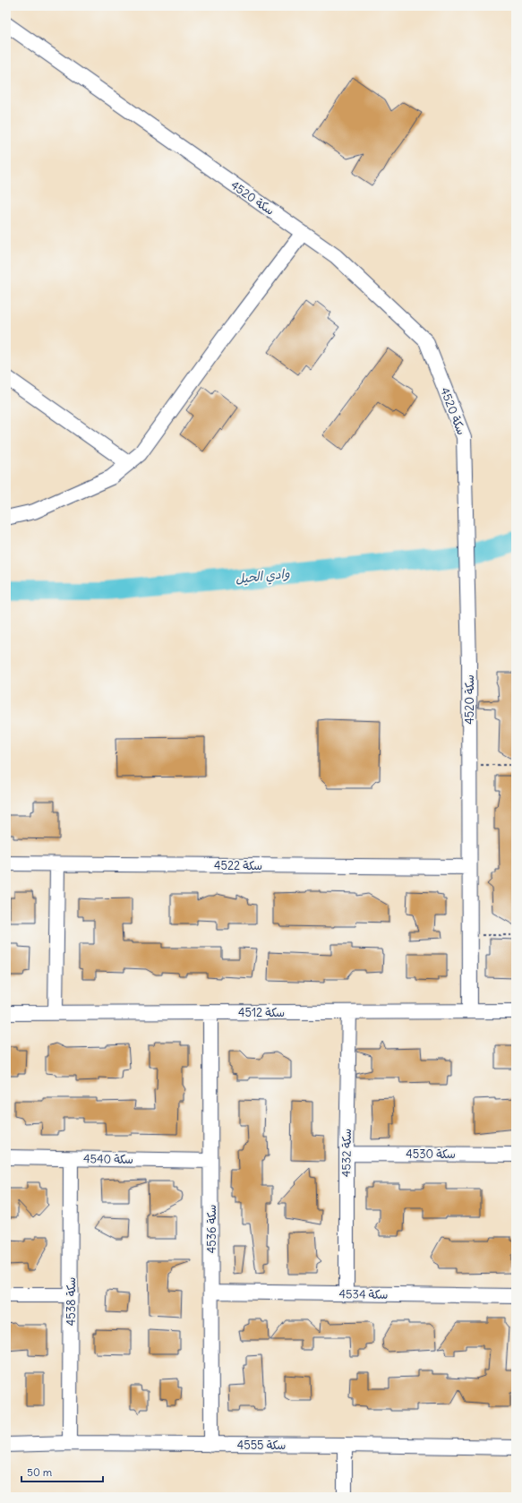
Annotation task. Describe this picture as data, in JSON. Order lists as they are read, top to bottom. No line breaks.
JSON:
{"streets":{"street":["سكة 4520","سكة 4522","سكة 4512","سكة 4532","سكة 4530","سكة 4540","سكة 4536","سكة 4534","سكة 4538","سكة 4555"]},"crossings":[["سكة 4520","سكة 4522"],["سكة 4520","سكة 4512"],["سكة 4512","سكة 4532"],["سكة 4512","سكة 4536"],["سكة 4532","سكة 4530"],["سكة 4532","سكة 4534"],["سكة 4540","سكة 4536"],["سكة 4540","سكة 4538"],["سكة 4536","سكة 4534"],["سكة 4536","سكة 4555"],["سكة 4538","سكة 4555"]],"water":["وادي الحيل"],"scale_bar":"50 m"}
